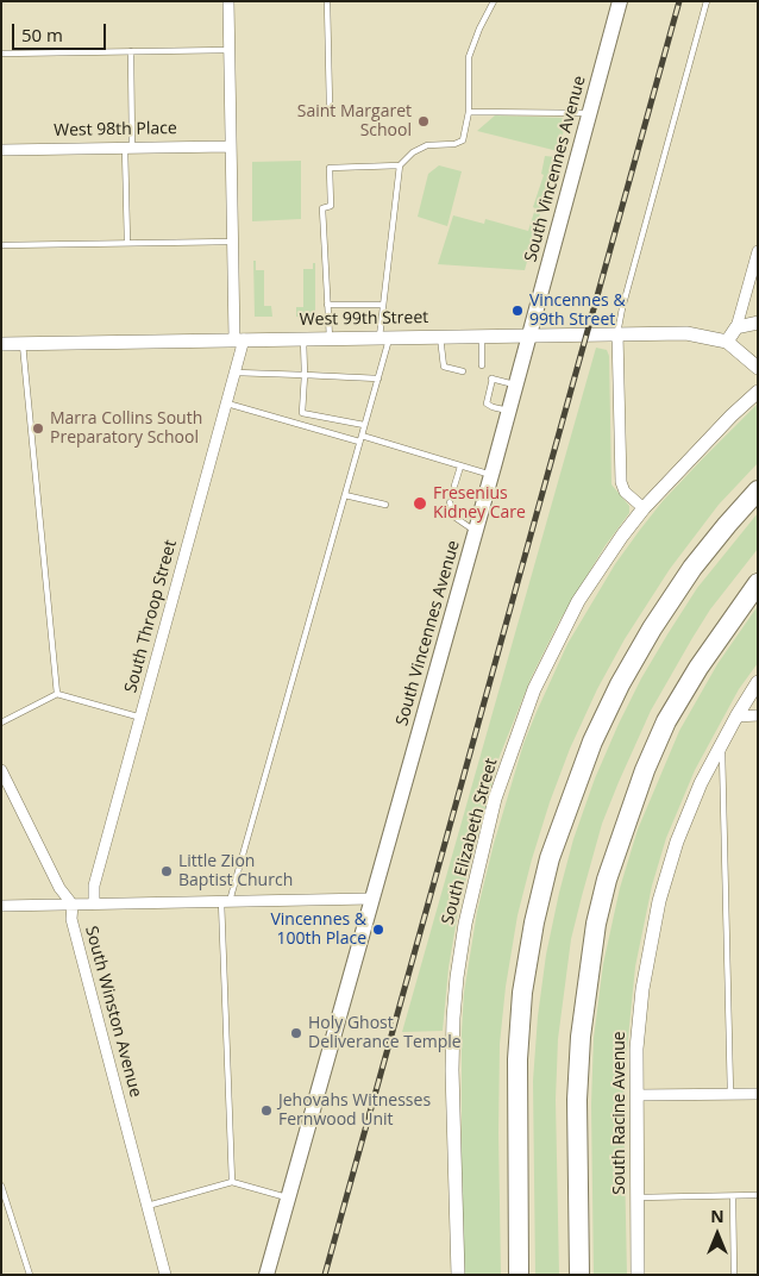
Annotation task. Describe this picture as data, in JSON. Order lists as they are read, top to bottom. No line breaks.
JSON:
{"streets":{"main road":["South Vincennes Avenue"],"street":["West 98th Place","West 99th Street","South Throop Street","South Elizabeth Street","South Winston Avenue","South Racine Avenue"]},"crossings":[["West 98th Place","South Throop Street"],["South Vincennes Avenue","West 99th Street"],["West 99th Street","South Throop Street"]],"places":["Saint Margaret School","Vincennes & 99th Street","Marra Collins South Preparatory School","Fresenius Kidney Care","Little Zion Baptist Church","Vincennes & 100th Place","Holy Ghost Deliverance Temple","Jehovahs Witnesses Fernwood Unit"],"scale_bar":"50 m","north":"top"}
